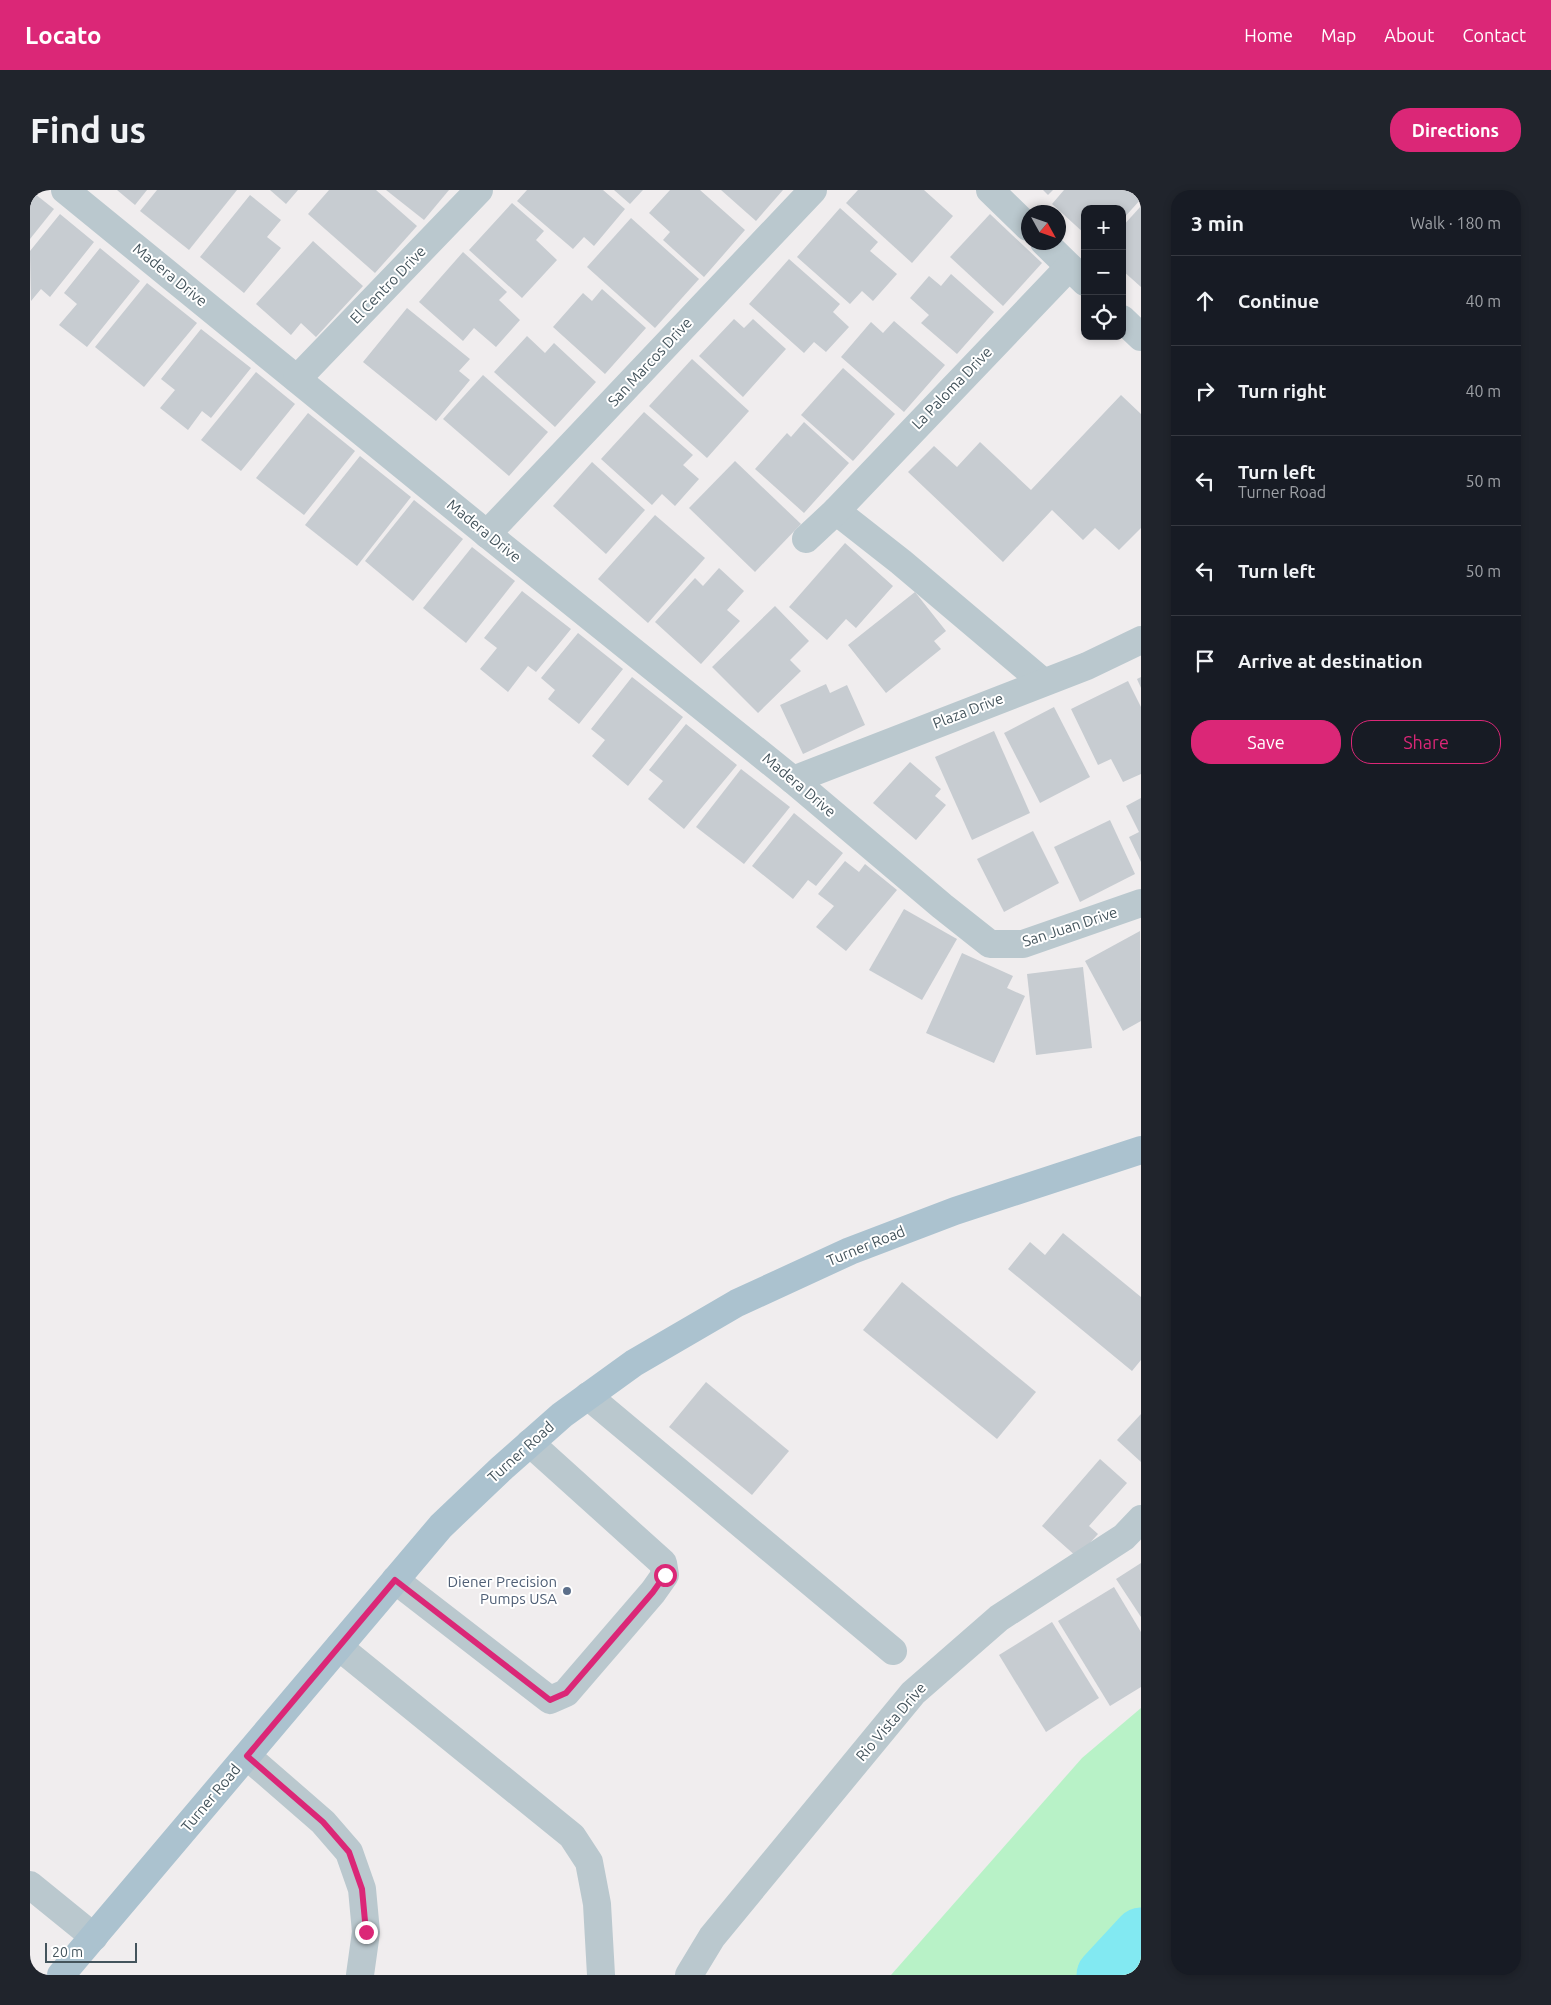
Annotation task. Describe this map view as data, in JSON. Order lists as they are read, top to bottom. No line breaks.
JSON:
{"streets":{"main road":["Turner Road"],"street":["Madera Drive","El Centro Drive","San Marcos Drive","La Paloma Drive","Plaza Drive","San Juan Drive","Rio Vista Drive"]},"crossings":[["Madera Drive","El Centro Drive"],["Madera Drive","San Marcos Drive"],["Madera Drive","Plaza Drive"],["Madera Drive","San Juan Drive"]],"places":["Diener Precision Pumps USA"],"scale_bar":"20 m","north":"bottom right","page":{"header":"Locato","nav":["Home","Map","About","Contact"],"buttons":["Directions",["Save","Share"]],"title":"Find us","heading":["3 min","Walk · 180 m"],"map_buttons":["+","−"],"list":[["Continue","40 m"],["Turn right","40 m"],["Turn left","Turner Road","50 m"],["Turn left","50 m"],"Arrive at destination"],"scale":"20 m"}}
